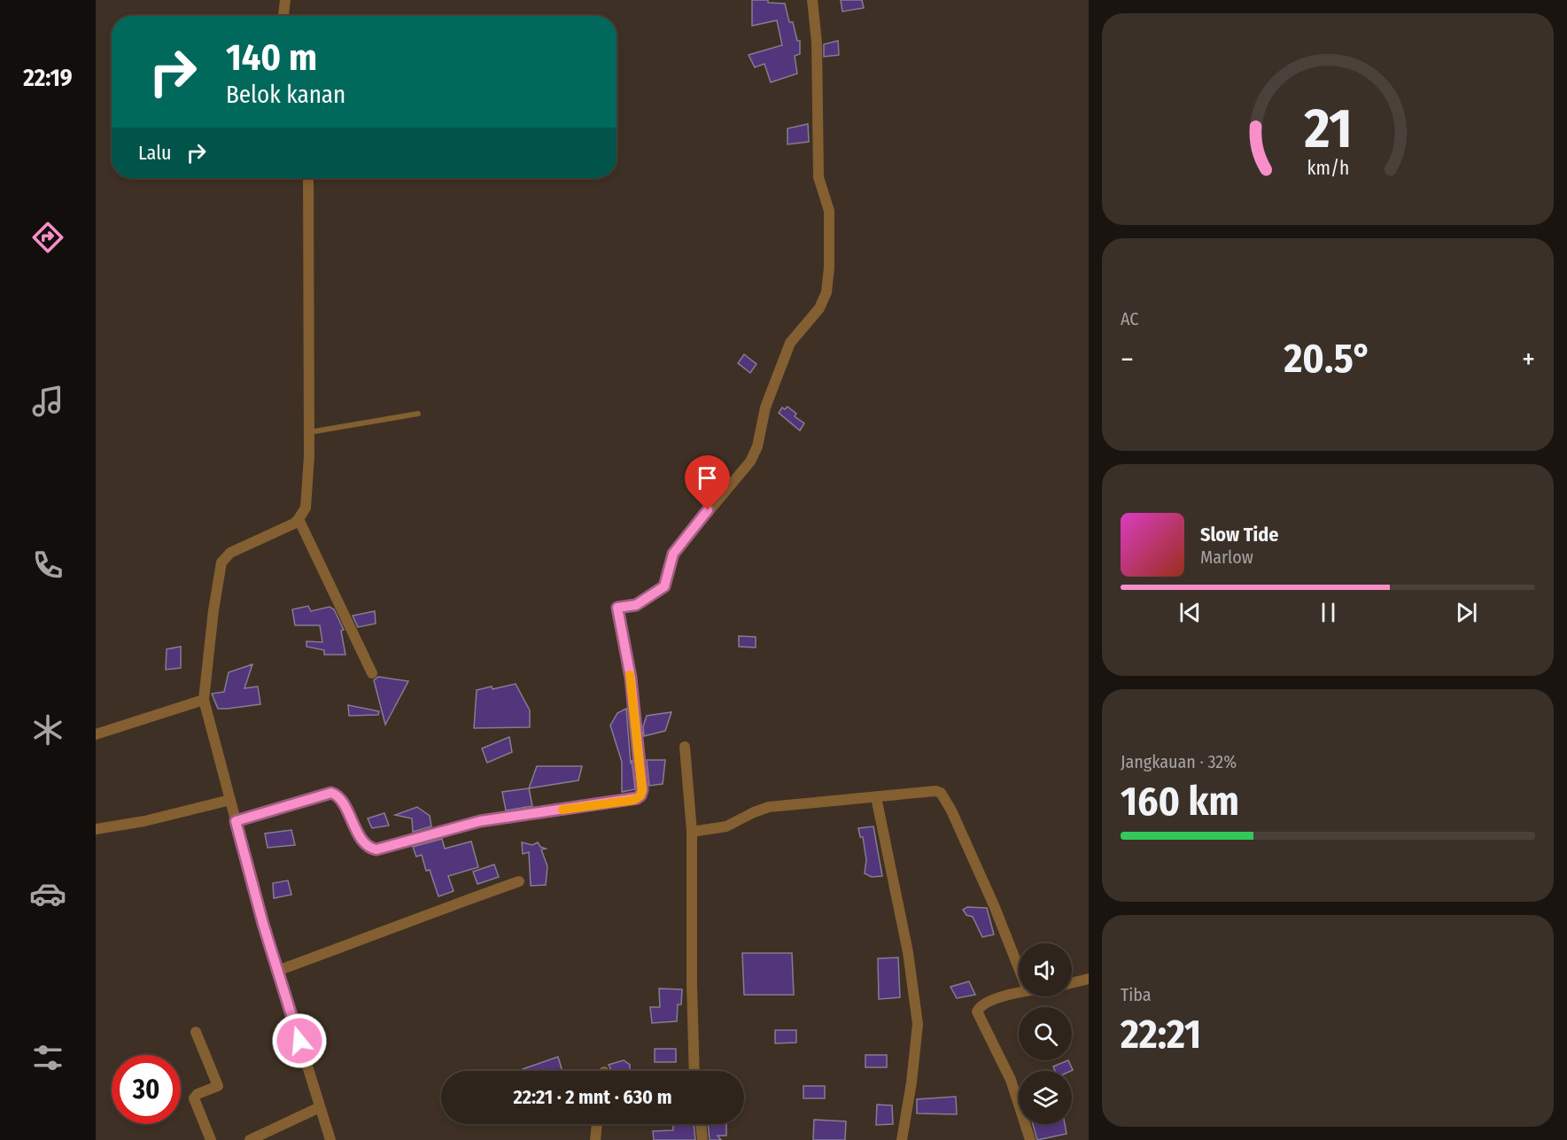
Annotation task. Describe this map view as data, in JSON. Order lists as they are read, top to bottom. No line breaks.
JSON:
{"page":{"tabs":"22:19","turn":["140 m","Belok kanan"],"then":"Lalu","tile":["AC",["Jangkauan · 32%","160 km"],["Tiba","22:21"]],"heat":["−","20.5°","+"],"song":["Slow Tide","Marlow"],"limit":"30","trip":"22:21 · 2 mnt · 630 m","gauge":["21","km/h"]}}
